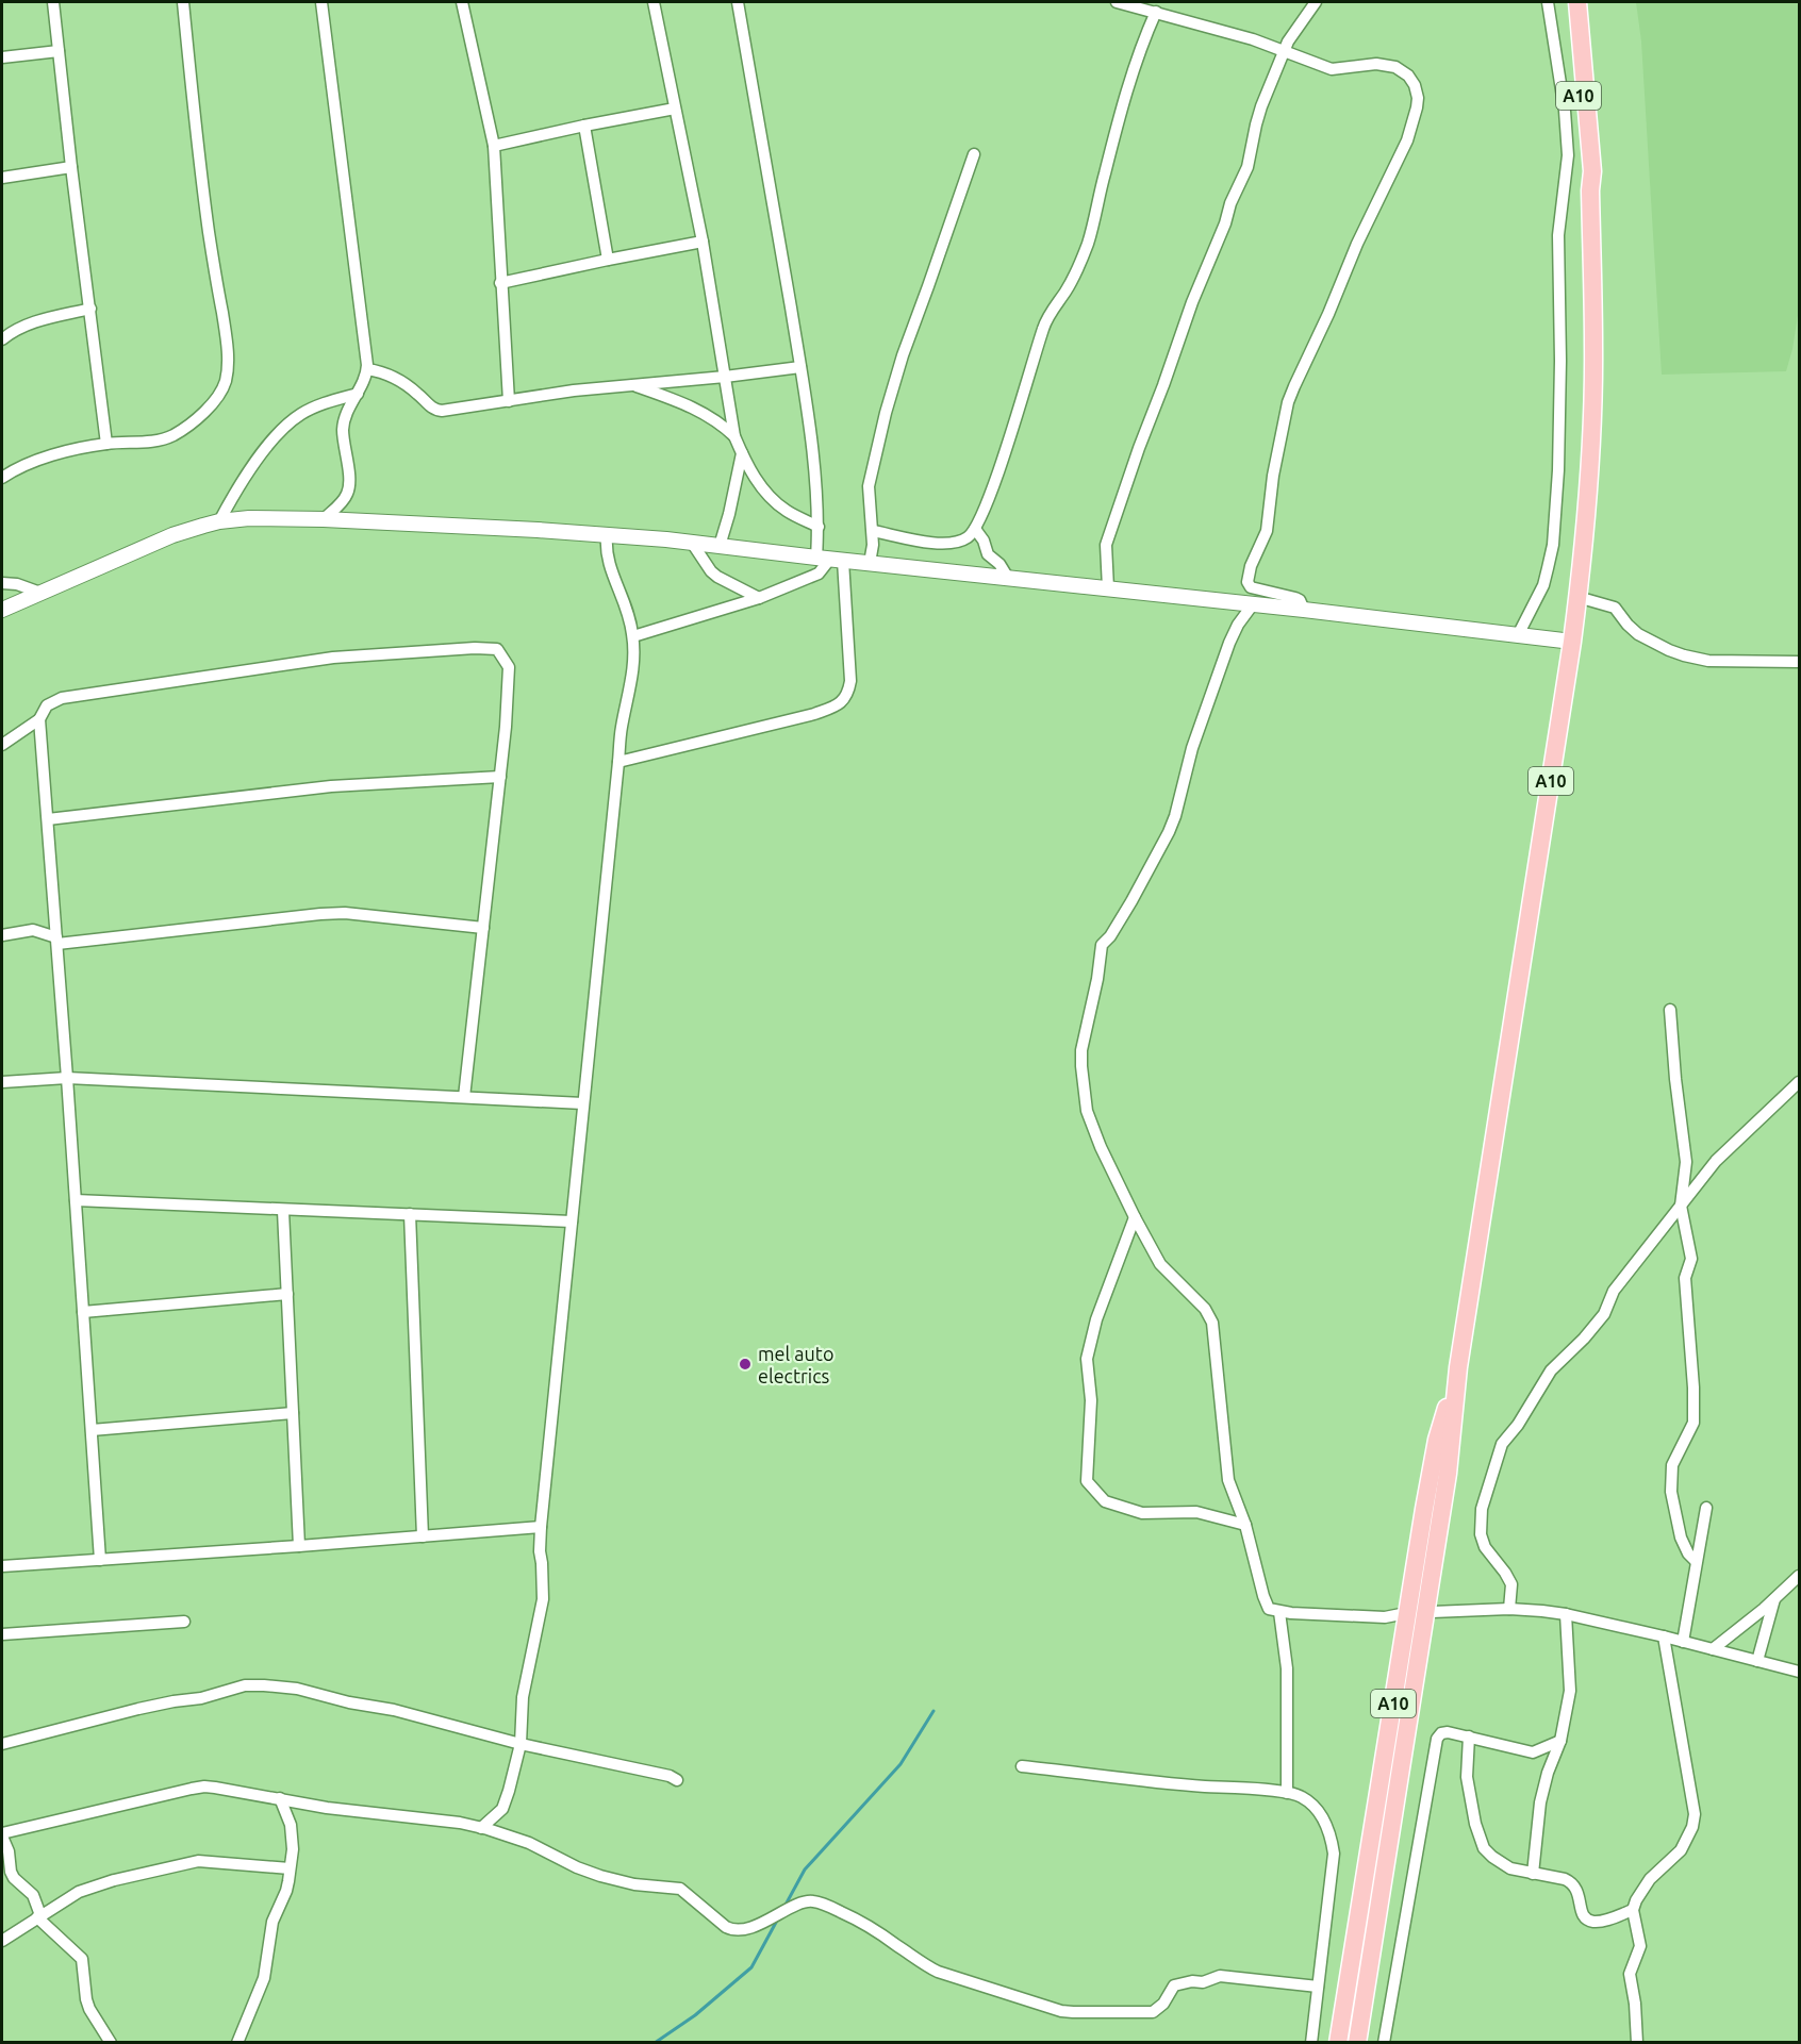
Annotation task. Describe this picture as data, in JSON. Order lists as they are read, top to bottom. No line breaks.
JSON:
{"streets":{"main road":["A10"]},"places":["mel auto electrics"]}
